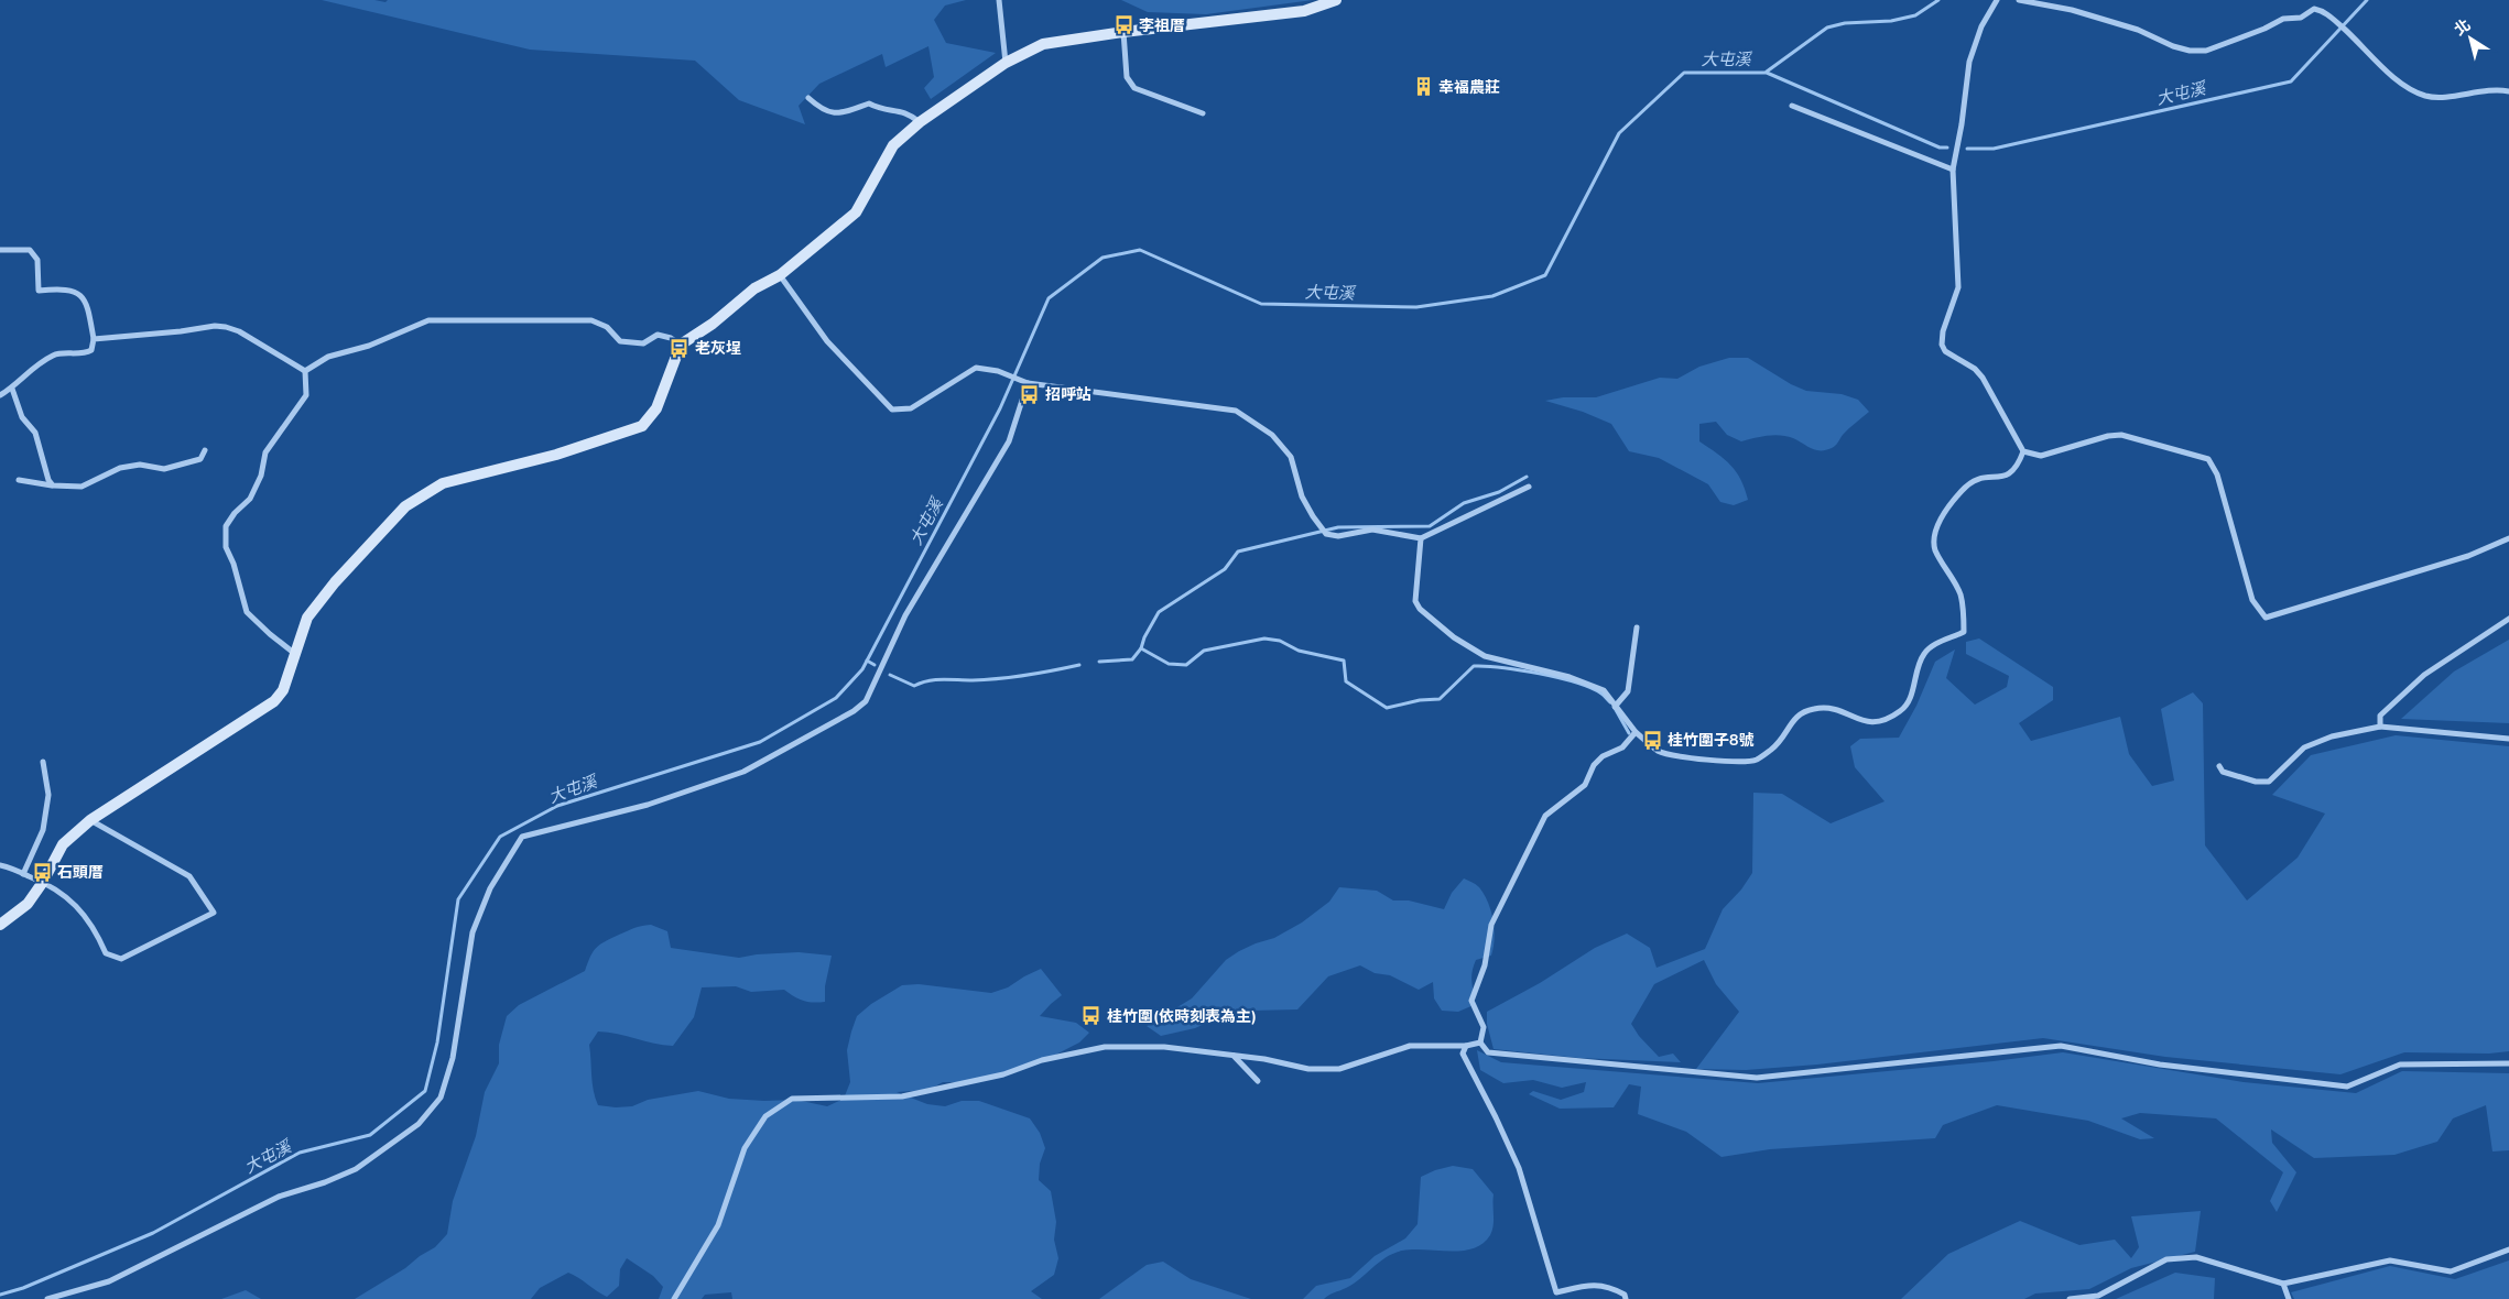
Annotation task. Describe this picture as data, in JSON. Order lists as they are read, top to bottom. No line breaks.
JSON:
{"water":["大屯溪"],"places":{"bus stop":["李祖厝","老灰埕","招呼站","桂竹圍子8號","石頭厝","桂竹圍(依時刻表為主)"],"building":["幸福農莊"]},"north":"top left"}
